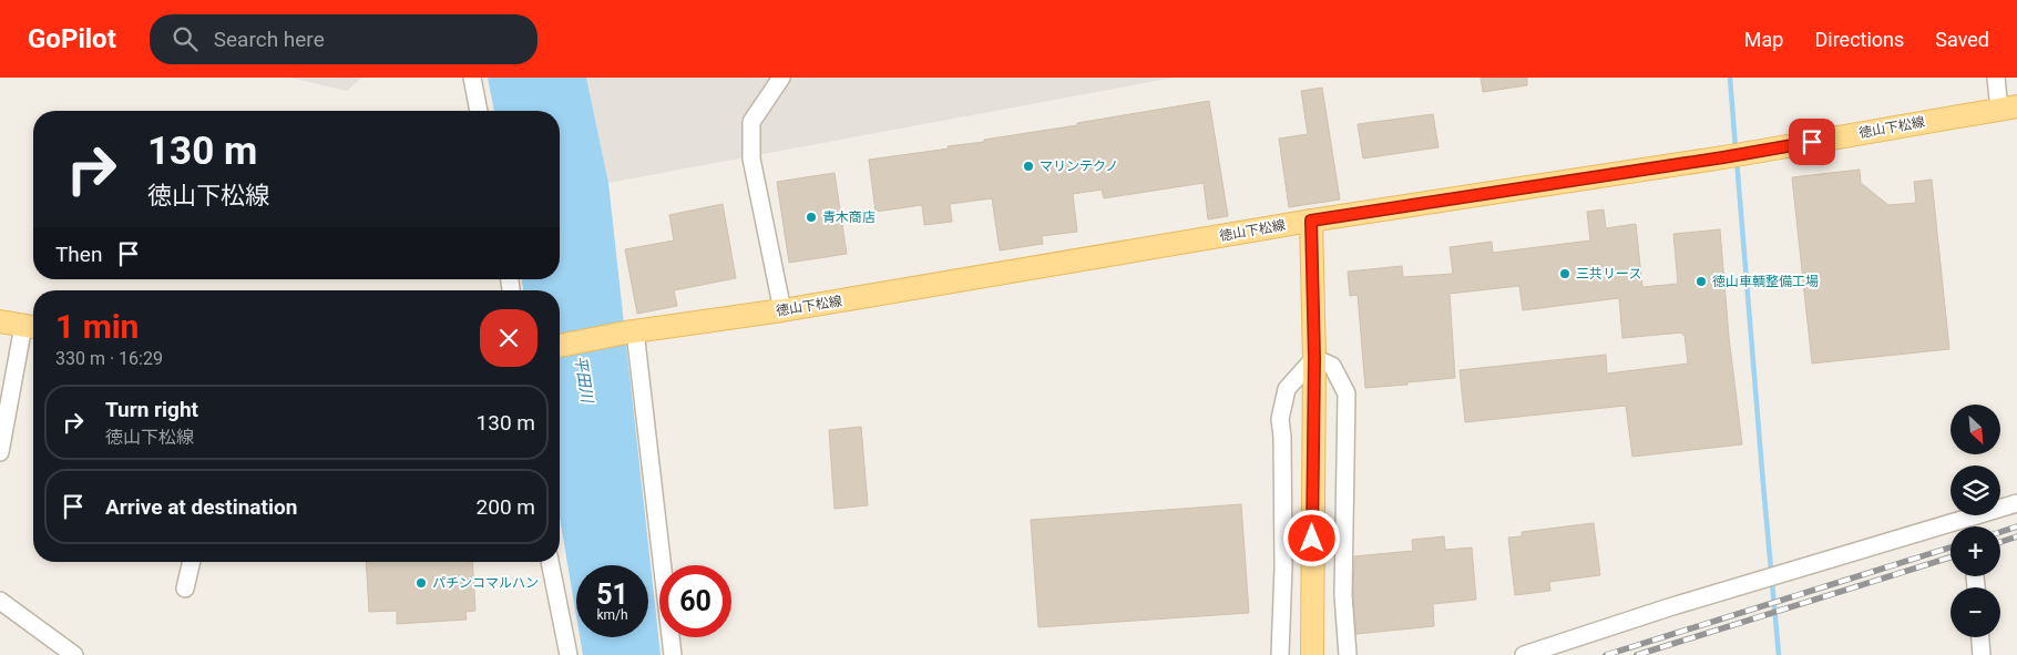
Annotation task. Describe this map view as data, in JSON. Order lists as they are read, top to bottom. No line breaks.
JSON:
{"streets":{"main road":["徳山下松線"]},"water":["平田川"],"places":["マリンテクノ","青木商店","三共リース","徳山車輌整備工場","パチンコマルハン"],"north":"bottom right","page":{"header":"GoPilot","search":"Search here","nav":["Map","Directions","Saved"],"turn":["130 m","徳山下松線"],"then":"Then","heading":["1 min","330 m · 16:29"],"list":[{"name":"Turn right","note":"徳山下松線","value":"130 m"},{"name":"Arrive at destination","value":"200 m"}],"map_buttons":["+","−"],"speed":"51 km/h","limit":"60"}}
